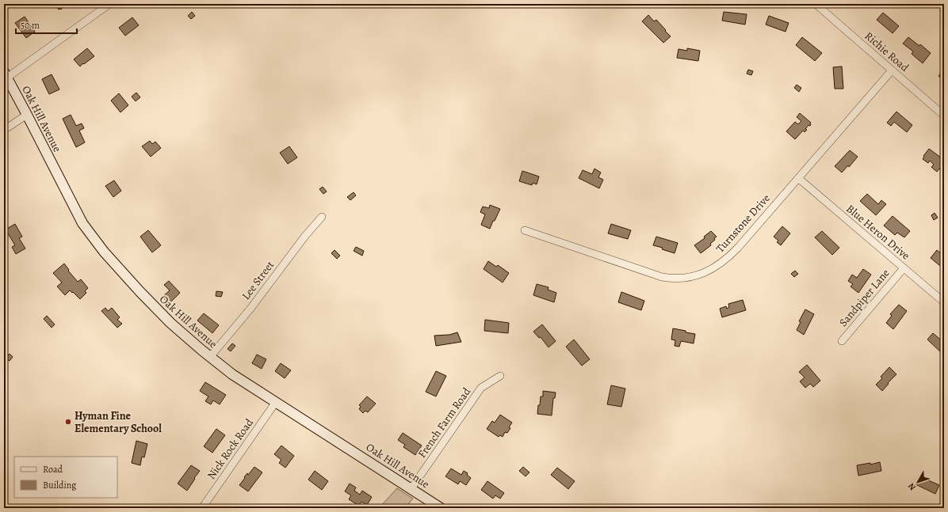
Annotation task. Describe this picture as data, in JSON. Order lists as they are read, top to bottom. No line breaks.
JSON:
{"streets":{"main road":["Oak Hill Avenue"],"street":["Richie Road","Turnstone Drive","Blue Heron Drive","Lee Street","Sandpiper Lane","French Farm Road","Nick Rock Road"]},"crossings":[["Richie Road","Turnstone Drive"],["Oak Hill Avenue","Lee Street"],["Oak Hill Avenue","French Farm Road"],["Oak Hill Avenue","Nick Rock Road"],["Turnstone Drive","Blue Heron Drive"],["Blue Heron Drive","Sandpiper Lane"]],"places":["Hyman Fine Elementary School"],"legend":["Road","Building"],"scale_bar":"50 m","north":"bottom left"}
